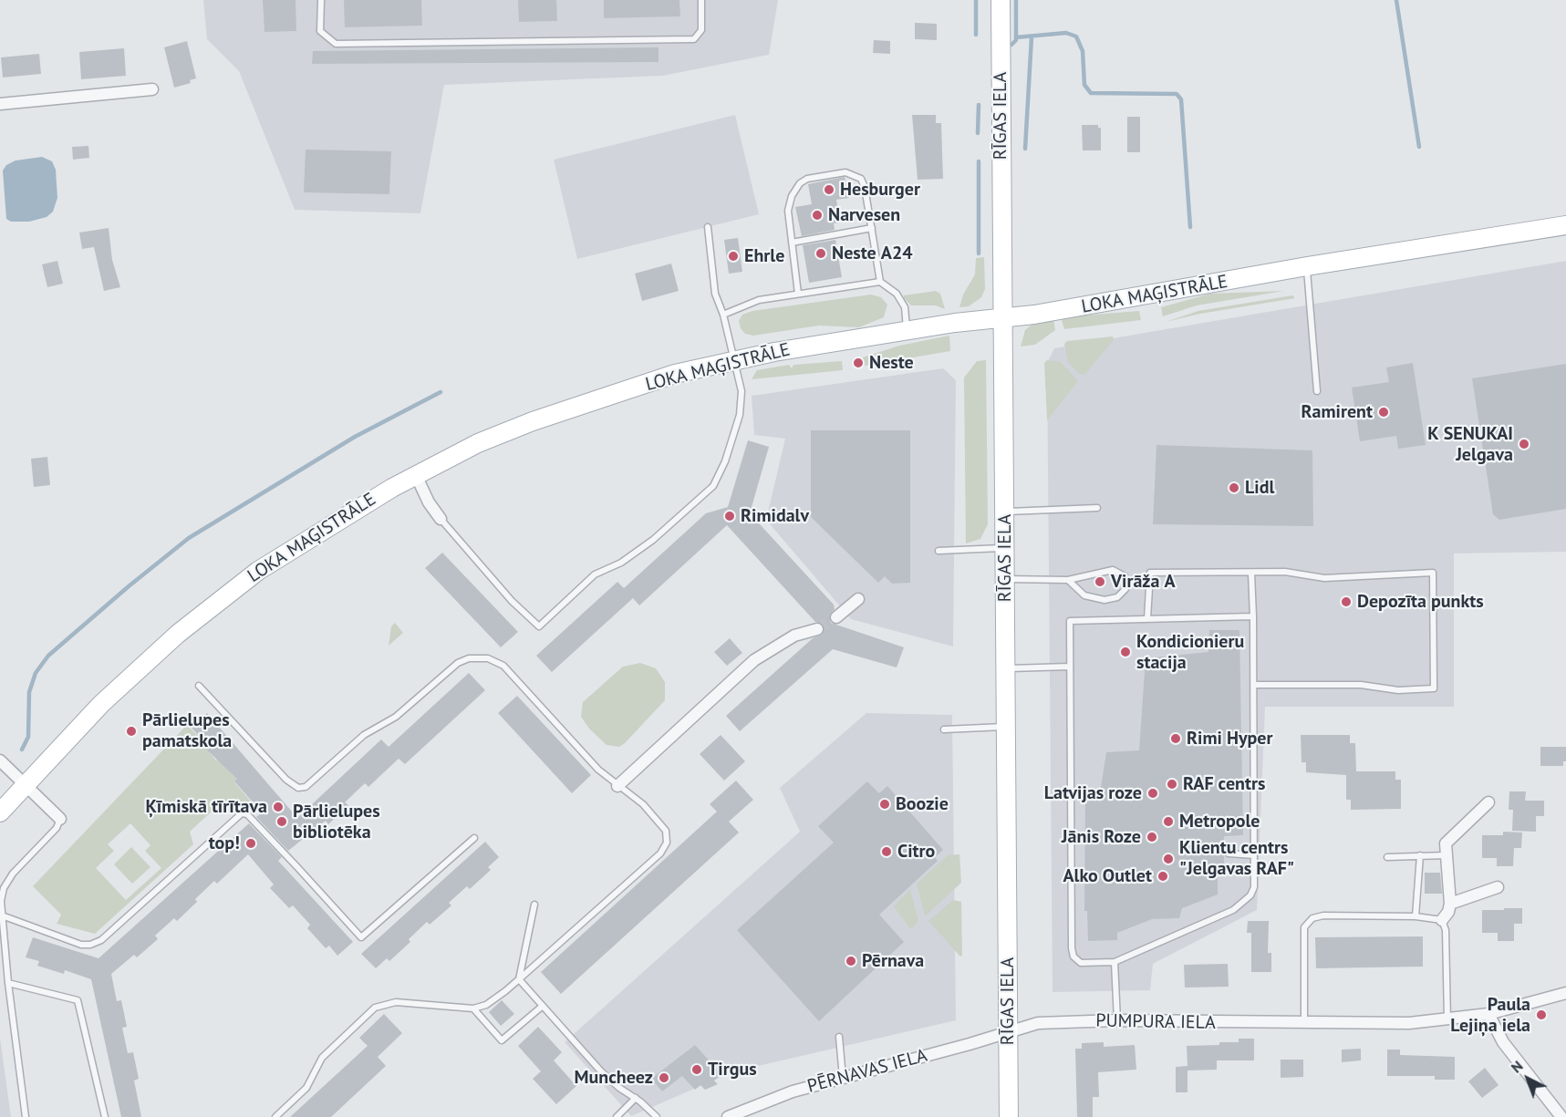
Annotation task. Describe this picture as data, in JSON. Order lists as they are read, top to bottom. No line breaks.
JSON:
{"streets":{"main road":["RĪGAS IELA","LOKA MAĢISTRĀLE"],"street":["PUMPURA IELA","PĒRNAVAS IELA"]},"crossings":[["RĪGAS IELA","LOKA MAĢISTRĀLE"],["RĪGAS IELA","PUMPURA IELA"],["RĪGAS IELA","PĒRNAVAS IELA"],["PUMPURA IELA","PĒRNAVAS IELA"]],"places":["Hesburger","Narvesen","Neste A24","Ehrle","Neste","Ramirent","K SENUKAI Jelgava","Lidl","Rimidalv","Virāža A","Depozīta punkts","Kondicionieru stacija","Pārlielupes pamatskola","Rimi Hyper","RAF centrs","Latvijas roze","Boozie","Ķīmiskā tīrītava","Pārlielupes bibliotēka","Metropole","Jānis Roze","top!","Citro","Klientu centrs \"Jelgavas RAF\"","Alko Outlet","Pērnava","Paula Lejiņa iela","Tirgus","Muncheez"],"north":"top left"}
